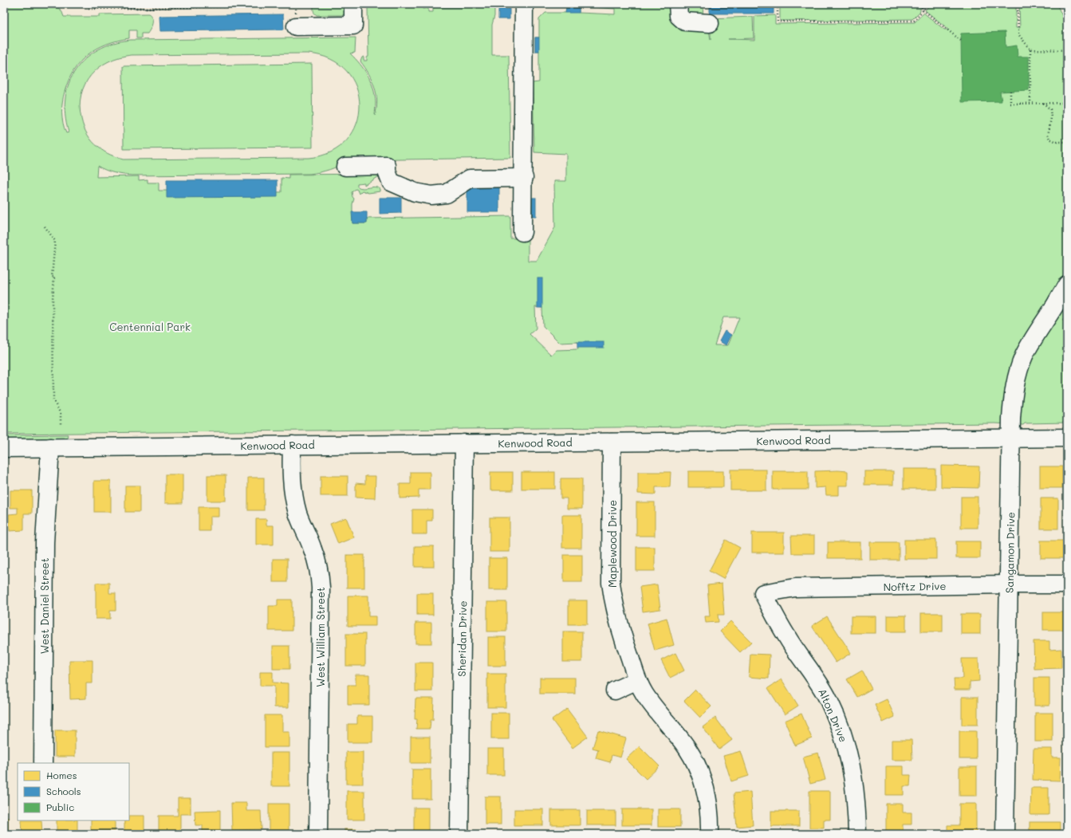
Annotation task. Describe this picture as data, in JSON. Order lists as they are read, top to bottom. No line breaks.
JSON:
{"streets":{"street":["Kenwood Road","Maplewood Drive","Sangamon Drive","Nofftz Drive","West Daniel Street","West William Street","Sheridan Drive","Alton Drive"]},"crossings":[["Kenwood Road","Maplewood Drive"],["Kenwood Road","Sangamon Drive"],["Kenwood Road","West Daniel Street"],["Kenwood Road","West William Street"],["Kenwood Road","Sheridan Drive"],["Sangamon Drive","Nofftz Drive"],["Nofftz Drive","Alton Drive"]],"parks":["Centennial Park"],"legend":["Homes","Schools","Public"]}
